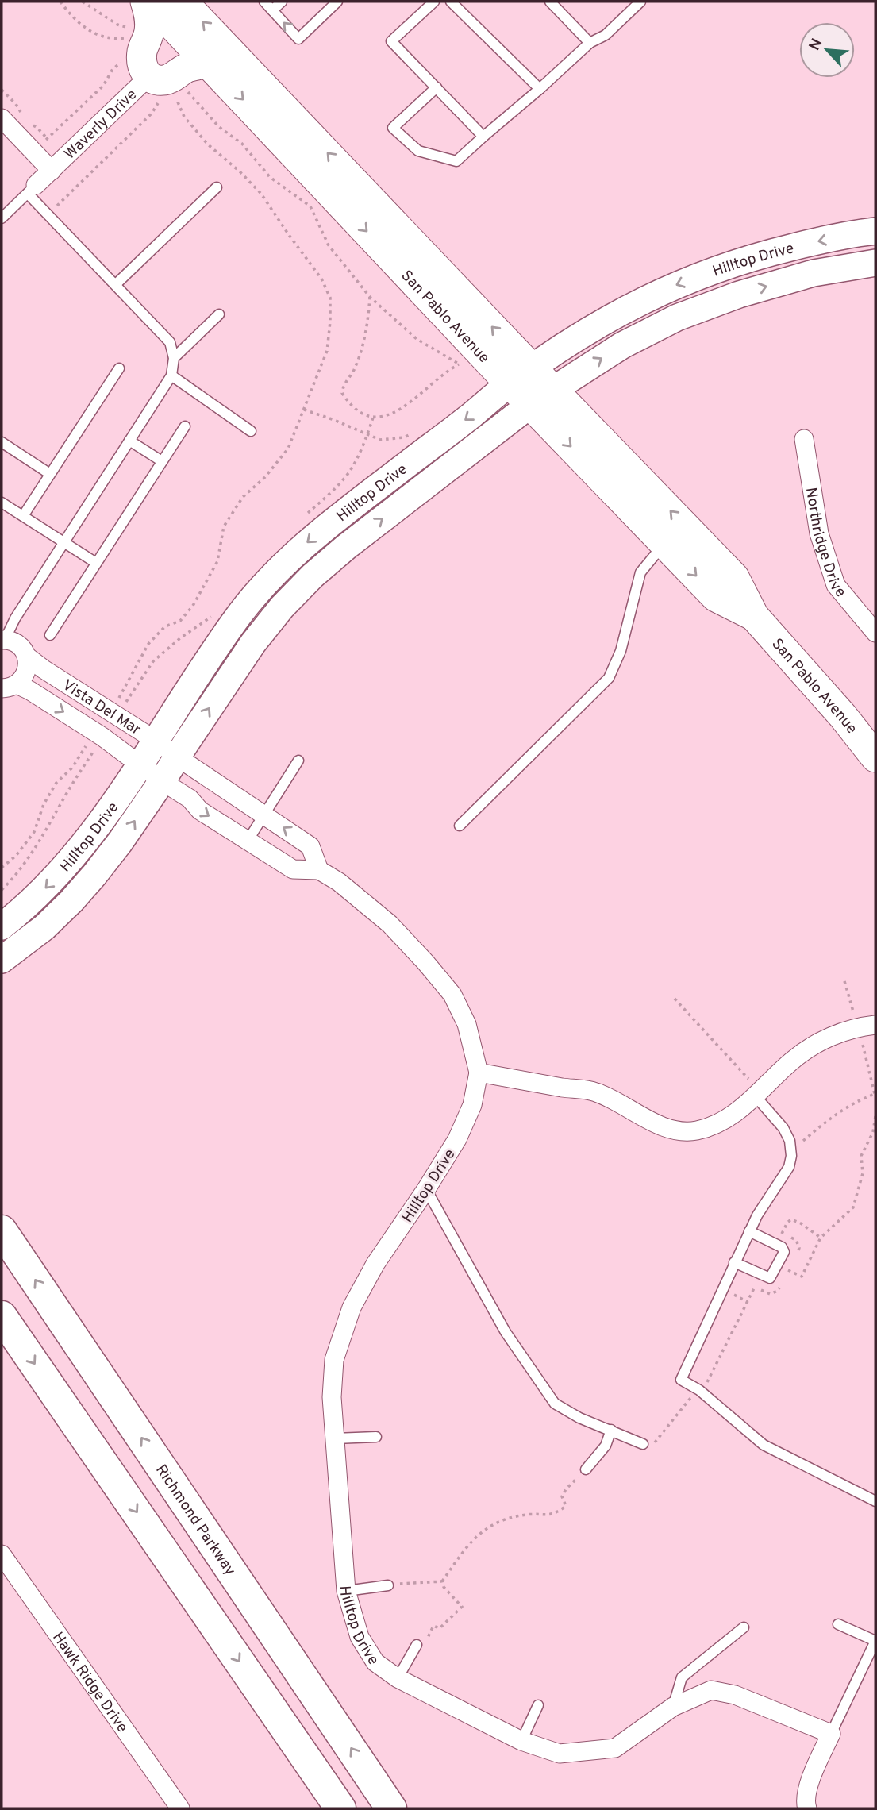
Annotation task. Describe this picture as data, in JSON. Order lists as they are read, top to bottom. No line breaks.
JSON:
{"streets":{"highway":["Richmond Parkway"],"main road":["Hilltop Drive","San Pablo Avenue"],"street":["Waverly Drive","Northridge Drive","Vista Del Mar","Hawk Ridge Drive"]},"crossings":[["Hilltop Drive","San Pablo Avenue"],["Hilltop Drive","Vista Del Mar"]],"north":"top left"}
